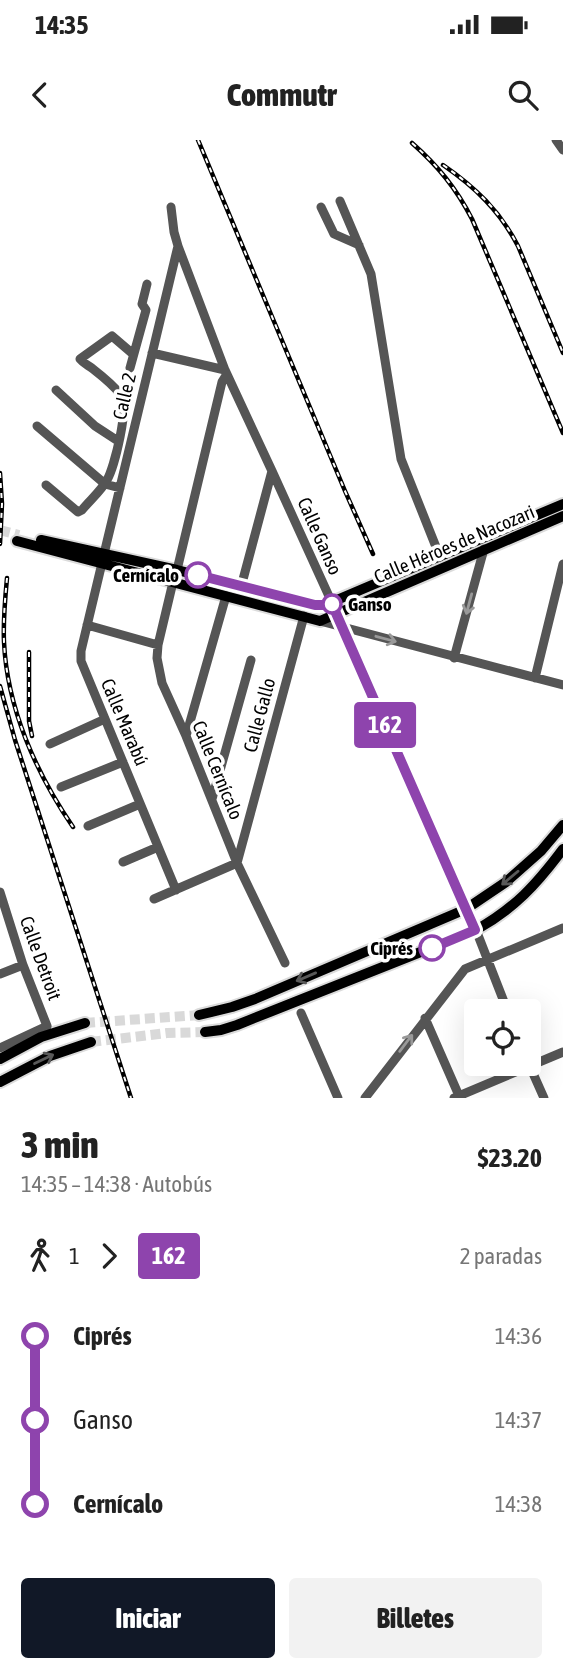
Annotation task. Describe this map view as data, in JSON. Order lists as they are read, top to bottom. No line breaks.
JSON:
{"streets":{"main road":["Calle Héroes de Nacozari"],"street":["Calle 2","Calle Ganso","Calle Gallo","Calle Marabú","Calle Cernícalo","Calle Detroit"]},"crossings":[["Calle 2","Calle Ganso"],["Calle 2","Calle Marabú"],["Calle Ganso","Calle Héroes de Nacozari"],["Calle Gallo","Calle Cernícalo"]],"places":["Cernícalo","Ganso","Ciprés"],"lines":["bus line 162"],"page":{"status":"14:35","header":"Commutr","on_map":"162","heading":["3 min","14:35 – 14:38 · Autobús","$23.20"],"legs":["1","162","2 paradas"],"list":[{"name":"Ciprés","value":"14:36"},{"name":"Ganso","value":"14:37"},{"name":"Cernícalo","value":"14:38"}],"buttons":["Iniciar","Billetes"]}}
